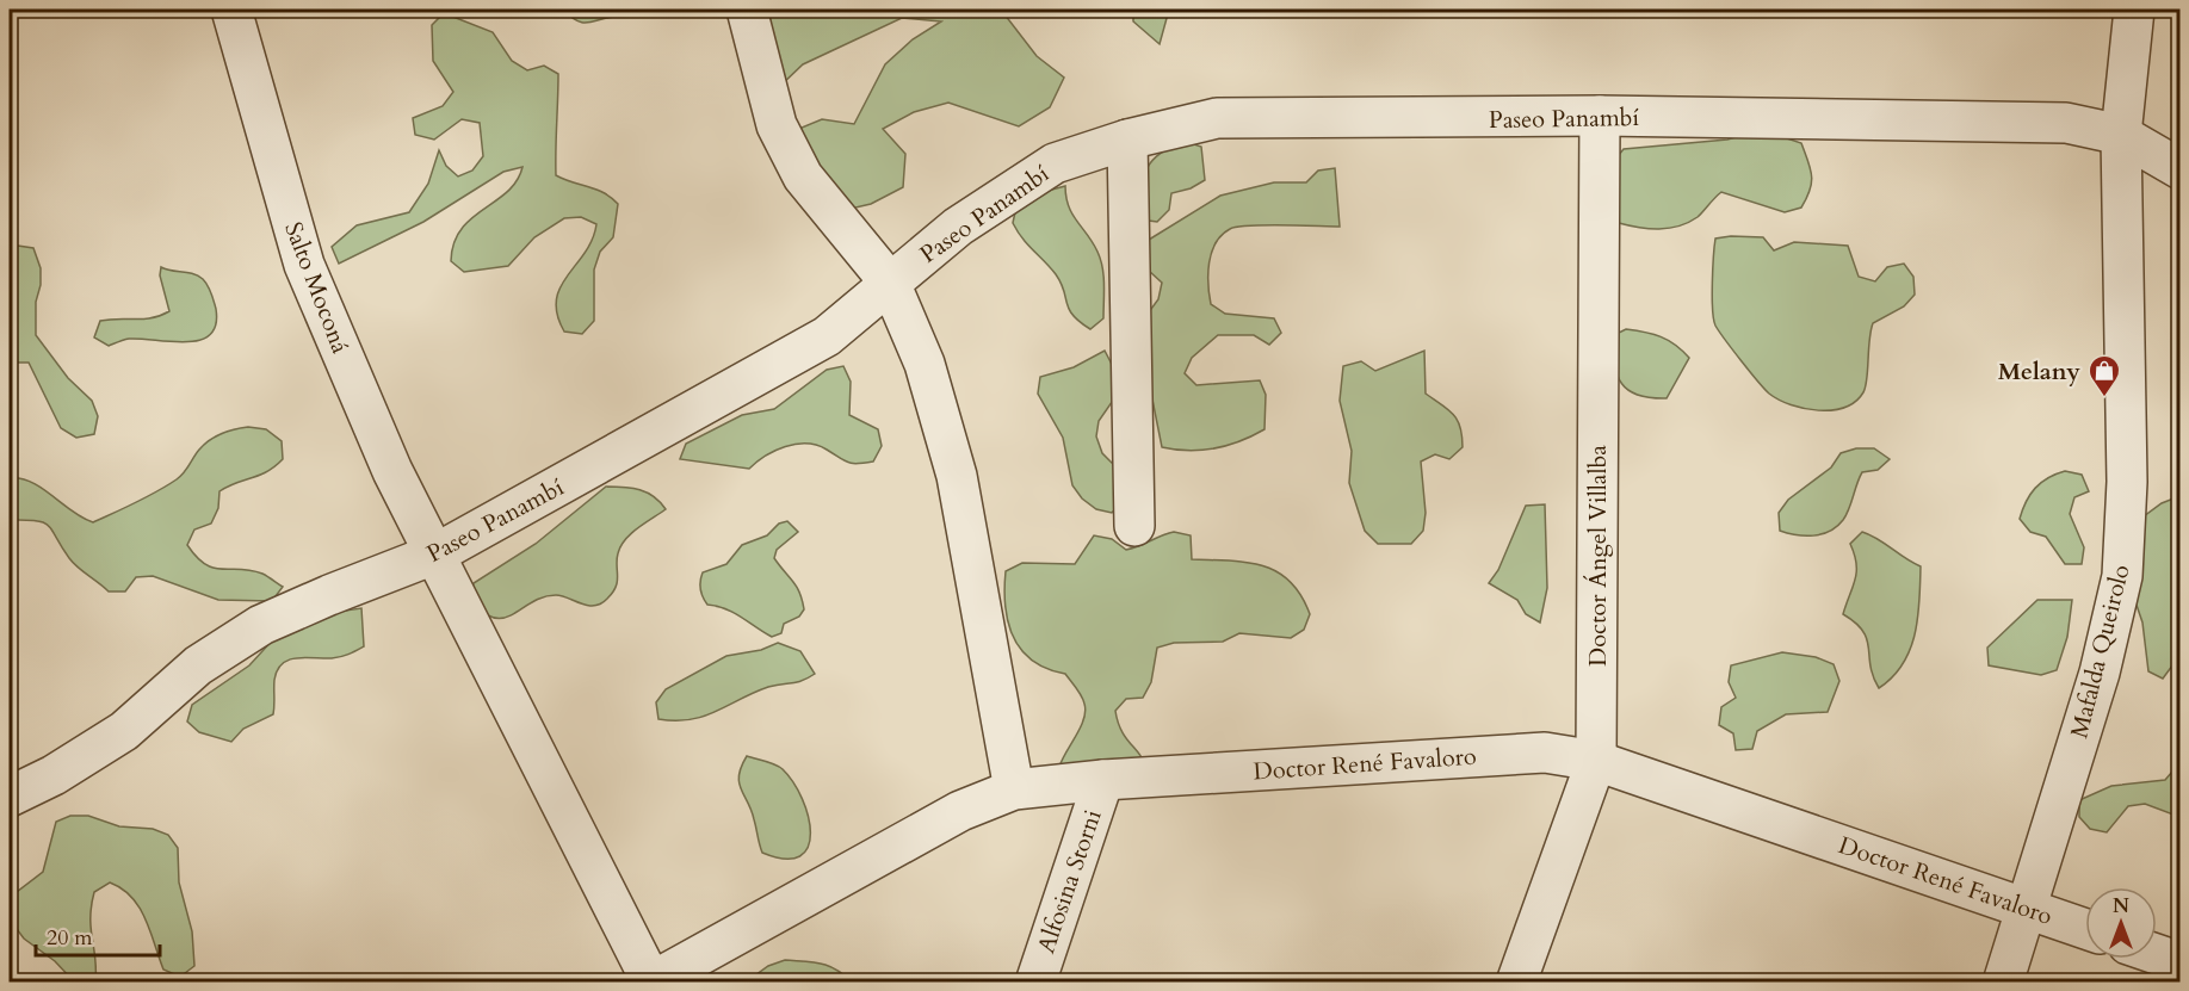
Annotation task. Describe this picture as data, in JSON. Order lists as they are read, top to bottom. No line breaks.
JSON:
{"streets":{"street":["Paseo Panambí","Salto Moconá","Doctor Ángel Villalba","Mafalda Queirolo","Doctor René Favaloro","Alfosina Storni"]},"crossings":[["Paseo Panambí","Salto Moconá"],["Paseo Panambí","Doctor Ángel Villalba"],["Paseo Panambí","Mafalda Queirolo"],["Salto Moconá","Doctor René Favaloro"],["Doctor Ángel Villalba","Doctor René Favaloro"],["Mafalda Queirolo","Doctor René Favaloro"],["Doctor René Favaloro","Alfosina Storni"]],"places":{"shop":["Melany"]},"scale_bar":"20 m","north":"top"}
